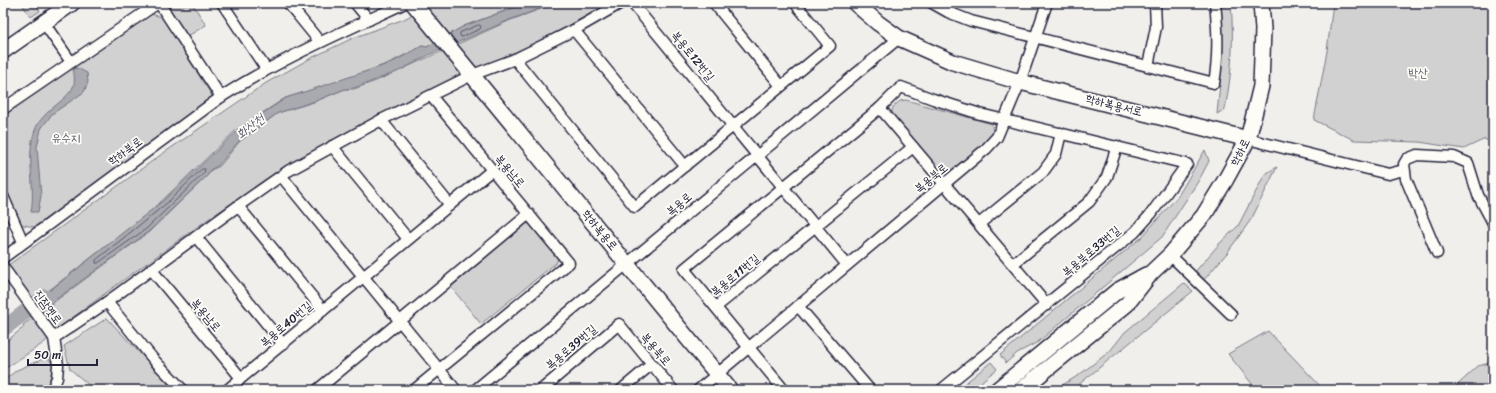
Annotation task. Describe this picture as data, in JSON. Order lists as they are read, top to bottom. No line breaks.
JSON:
{"streets":{"street":["복용로12번길","학하복용서로","학하북로","학하로","복용남로","복용북로","복용로","학하복용로","복용북로33번길","복용로11번길","진잠옛로","복용로40번길","복용로39번길"]},"crossings":[["복용로12번길","복용로"],["학하복용서로","학하로"],["학하복용서로","복용북로"],["학하복용서로","복용로"],["학하북로","학하복용로"],["복용남로","복용로40번길"],["복용북로","학하복용로"],["복용북로","복용북로33번길"],["복용북로","복용로11번길"],["복용북로","복용로39번길"],["복용로","학하복용로"],["복용북로33번길","복용로11번길"]],"water":["화산천"],"parks":["박산","유수지"],"scale_bar":"50 m"}
